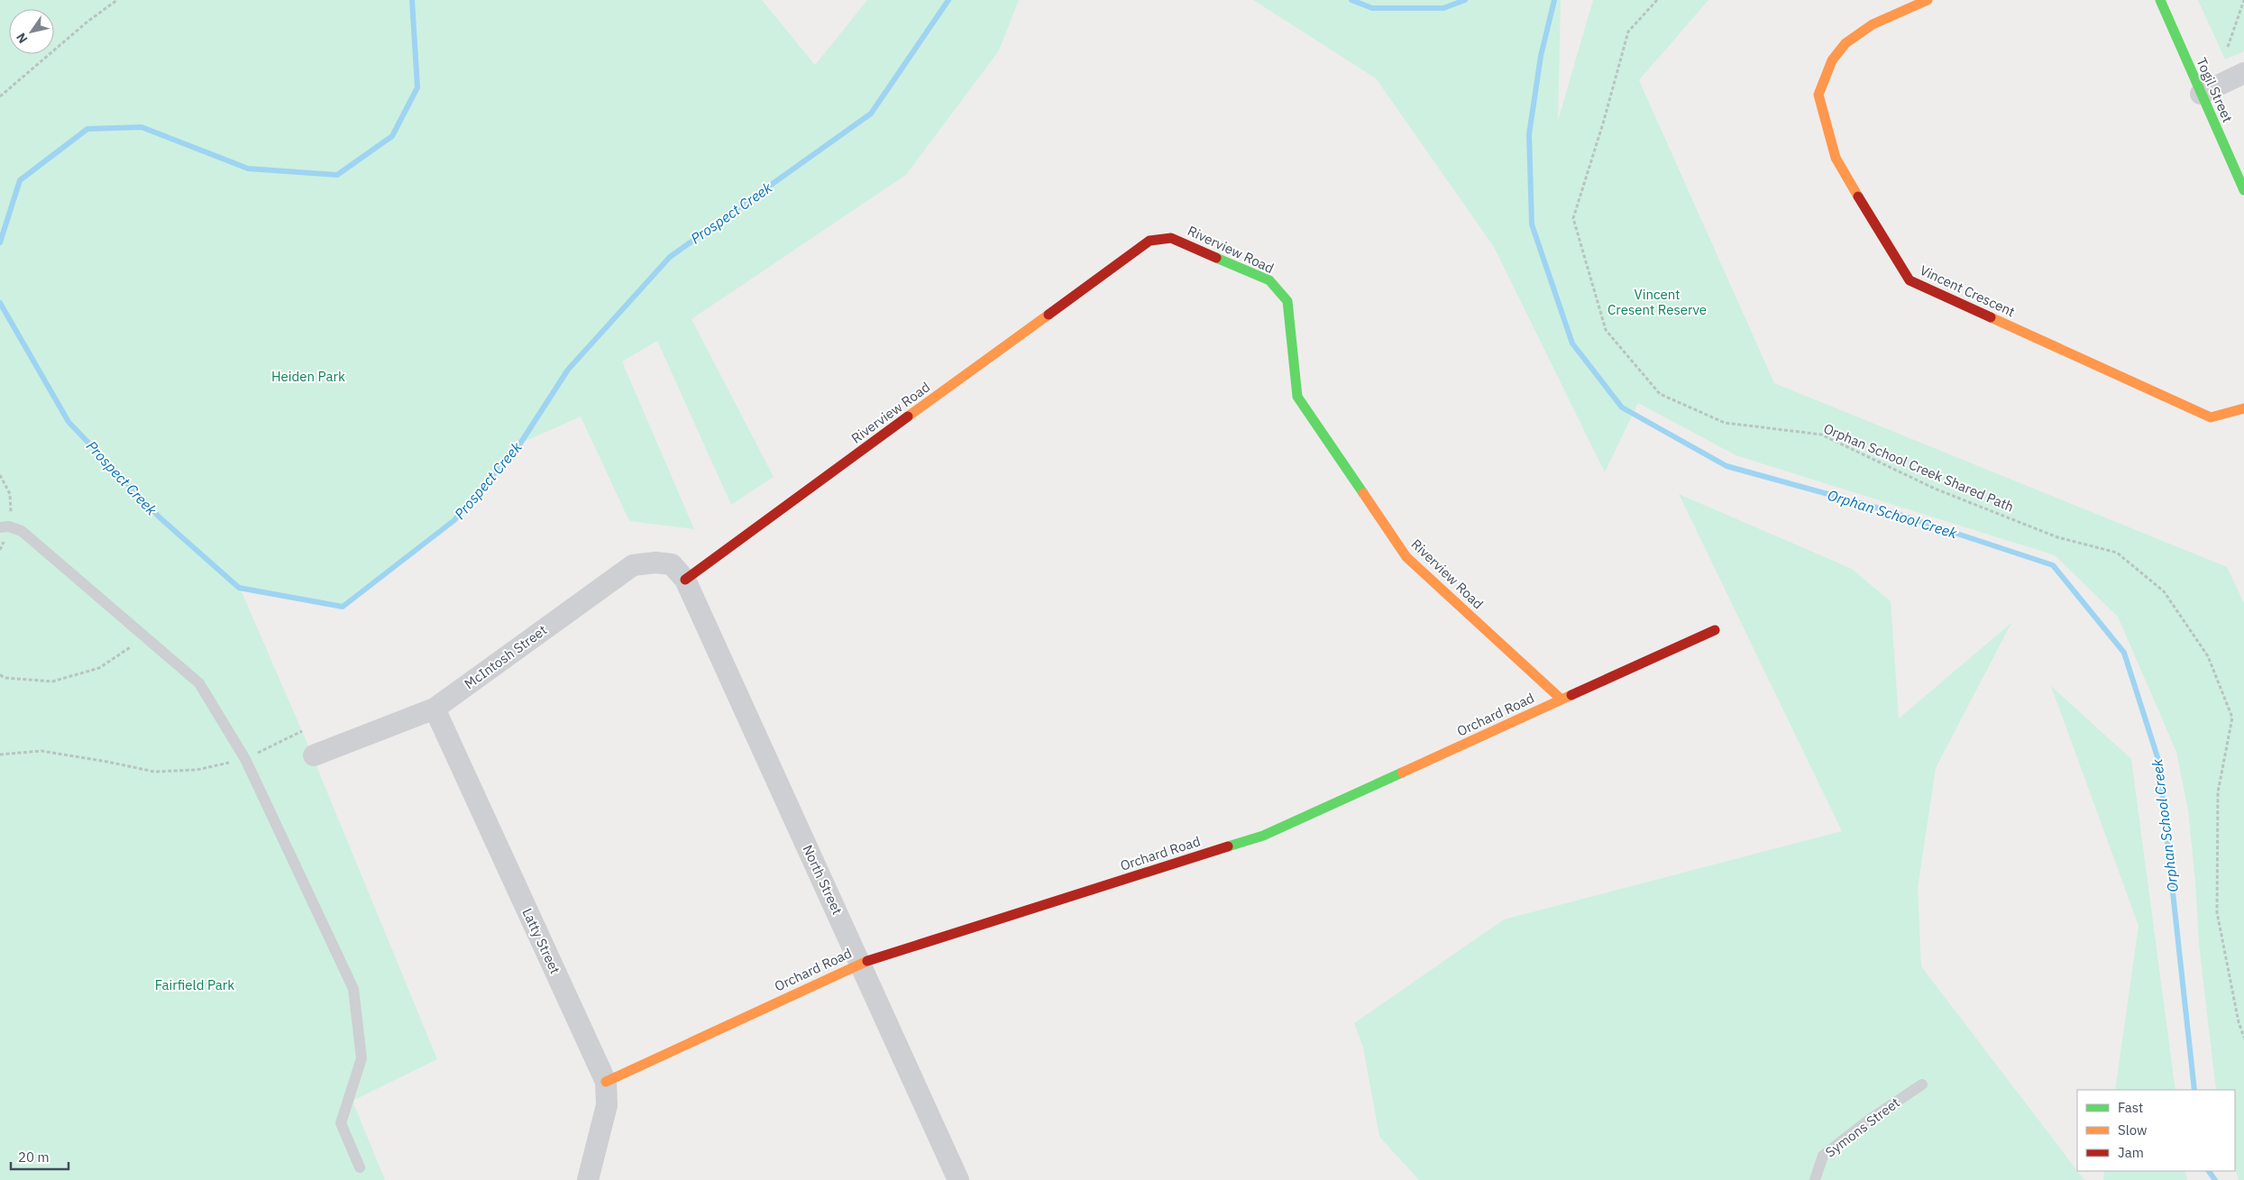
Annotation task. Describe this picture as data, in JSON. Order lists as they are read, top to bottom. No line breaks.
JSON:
{"streets":{"street":["Togil Street","Riverview Road","Vincent Crescent","McIntosh Street","Orchard Road","North Street","Latty Street"],"lane":["Symons Street"],"path":["Orphan School Creek Shared Path"]},"crossings":[["Riverview Road","McIntosh Street"],["Riverview Road","Orchard Road"],["Riverview Road","North Street"],["McIntosh Street","North Street"],["McIntosh Street","Latty Street"],["Orchard Road","North Street"],["Orchard Road","Latty Street"]],"water":["Prospect Creek","Orphan School Creek"],"parks":["Vincent Cresent Reserve","Heiden Park","Fairfield Park"],"legend":["Fast","Slow","Jam"],"scale_bar":"20 m","north":"bottom left"}
